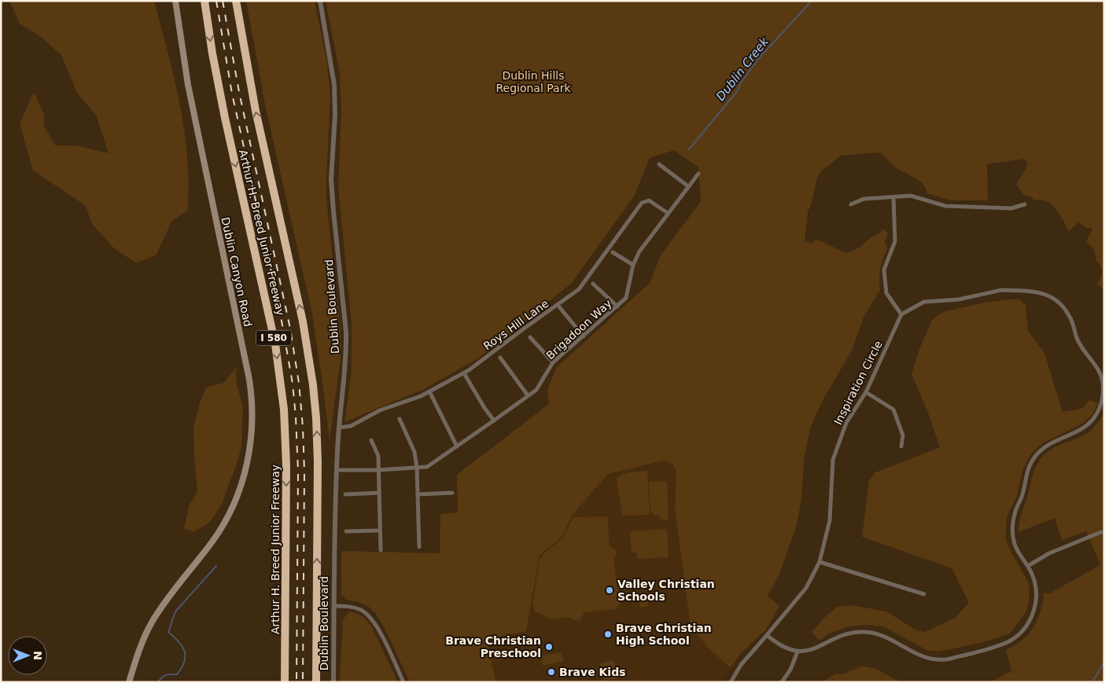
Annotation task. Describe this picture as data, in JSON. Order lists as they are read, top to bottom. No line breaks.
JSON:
{"streets":{"highway":["Arthur H. Breed Junior Freeway","I 580"],"main road":["Dublin Canyon Road"],"street":["Dublin Boulevard","Roys Hill Lane","Brigadoon Way","Inspiration Circle"]},"crossings":[["Dublin Boulevard","Roys Hill Lane"],["Dublin Boulevard","Brigadoon Way"],["Roys Hill Lane","Brigadoon Way"]],"water":["Dublin Creek"],"parks":["Dublin Hills Regional Park"],"places":["Valley Christian Schools","Brave Christian High School","Brave Christian Preschool","Brave Kids"],"north":"right"}
